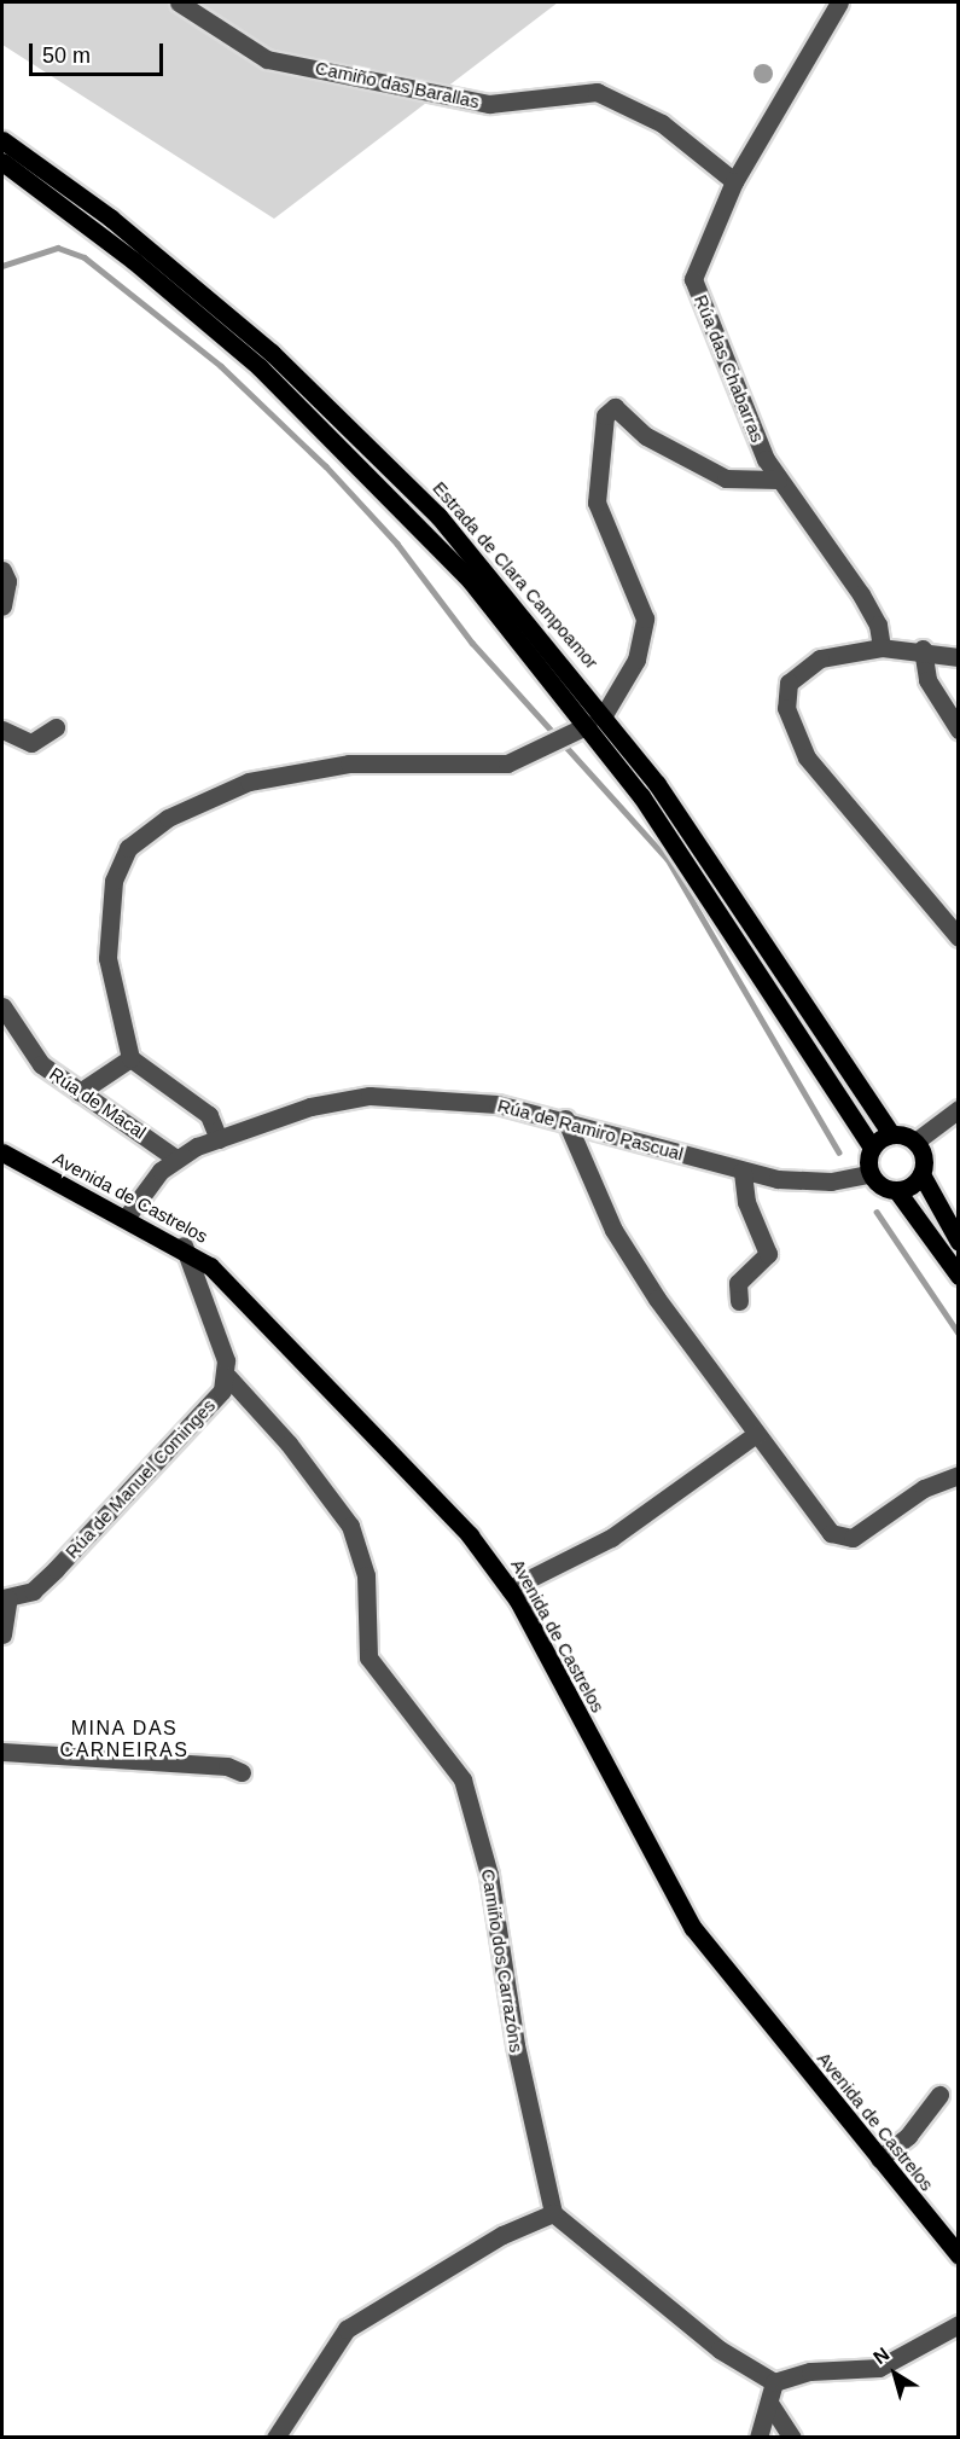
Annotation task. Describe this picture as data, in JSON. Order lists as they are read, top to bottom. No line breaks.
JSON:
{"streets":{"main road":["Estrada de Clara Campoamor","Avenida de Castrelos"],"street":["Camiño das Barallas","Rúa das Chabarras","Rúa de Macal","Rúa de Ramiro Pascual","Rúa de Manuel Cominges","Camiño dos Carrazóns"]},"crossings":[["Camiño das Barallas","Rúa das Chabarras"],["Estrada de Clara Campoamor","Rúa de Ramiro Pascual"],["Rúa de Macal","Rúa de Ramiro Pascual"],["Rúa de Ramiro Pascual","Avenida de Castrelos"],["Rúa de Manuel Cominges","Camiño dos Carrazóns"]],"districts":["MINA DAS CARNEIRAS"],"scale_bar":"50 m","north":"top left"}
